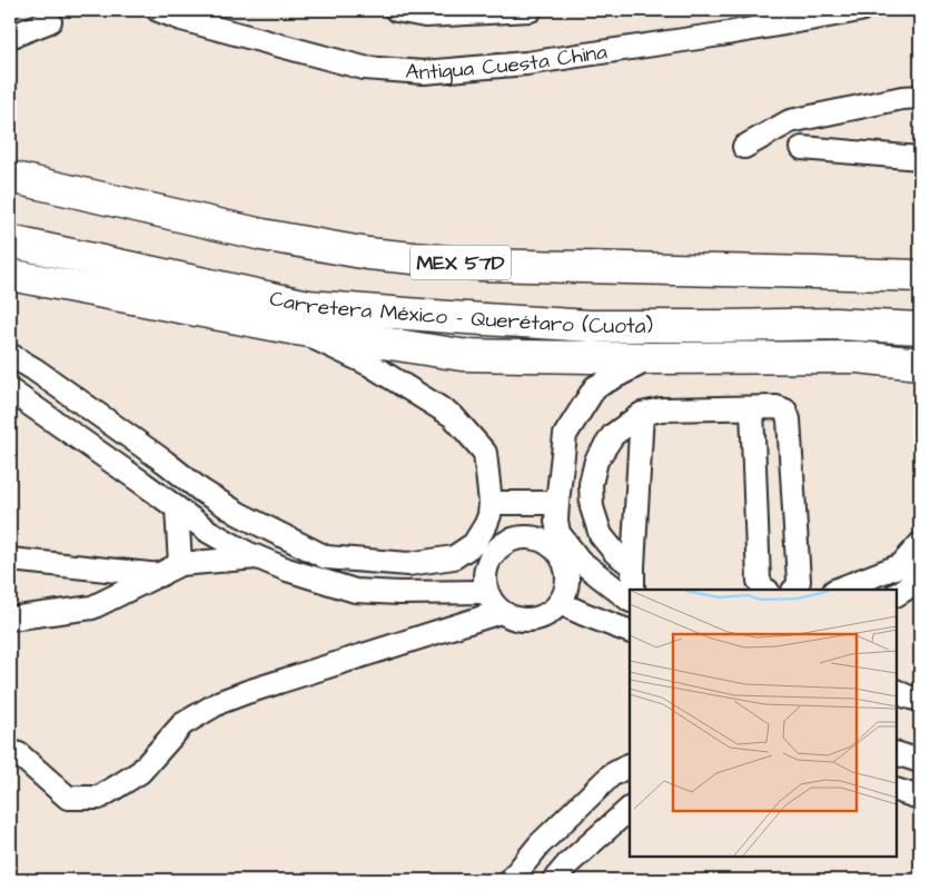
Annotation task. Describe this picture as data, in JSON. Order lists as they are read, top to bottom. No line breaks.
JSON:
{"streets":{"highway":["MEX 57D","Carretera México - Querétaro (Cuota)"],"street":["Antigua Cuesta China"]}}
